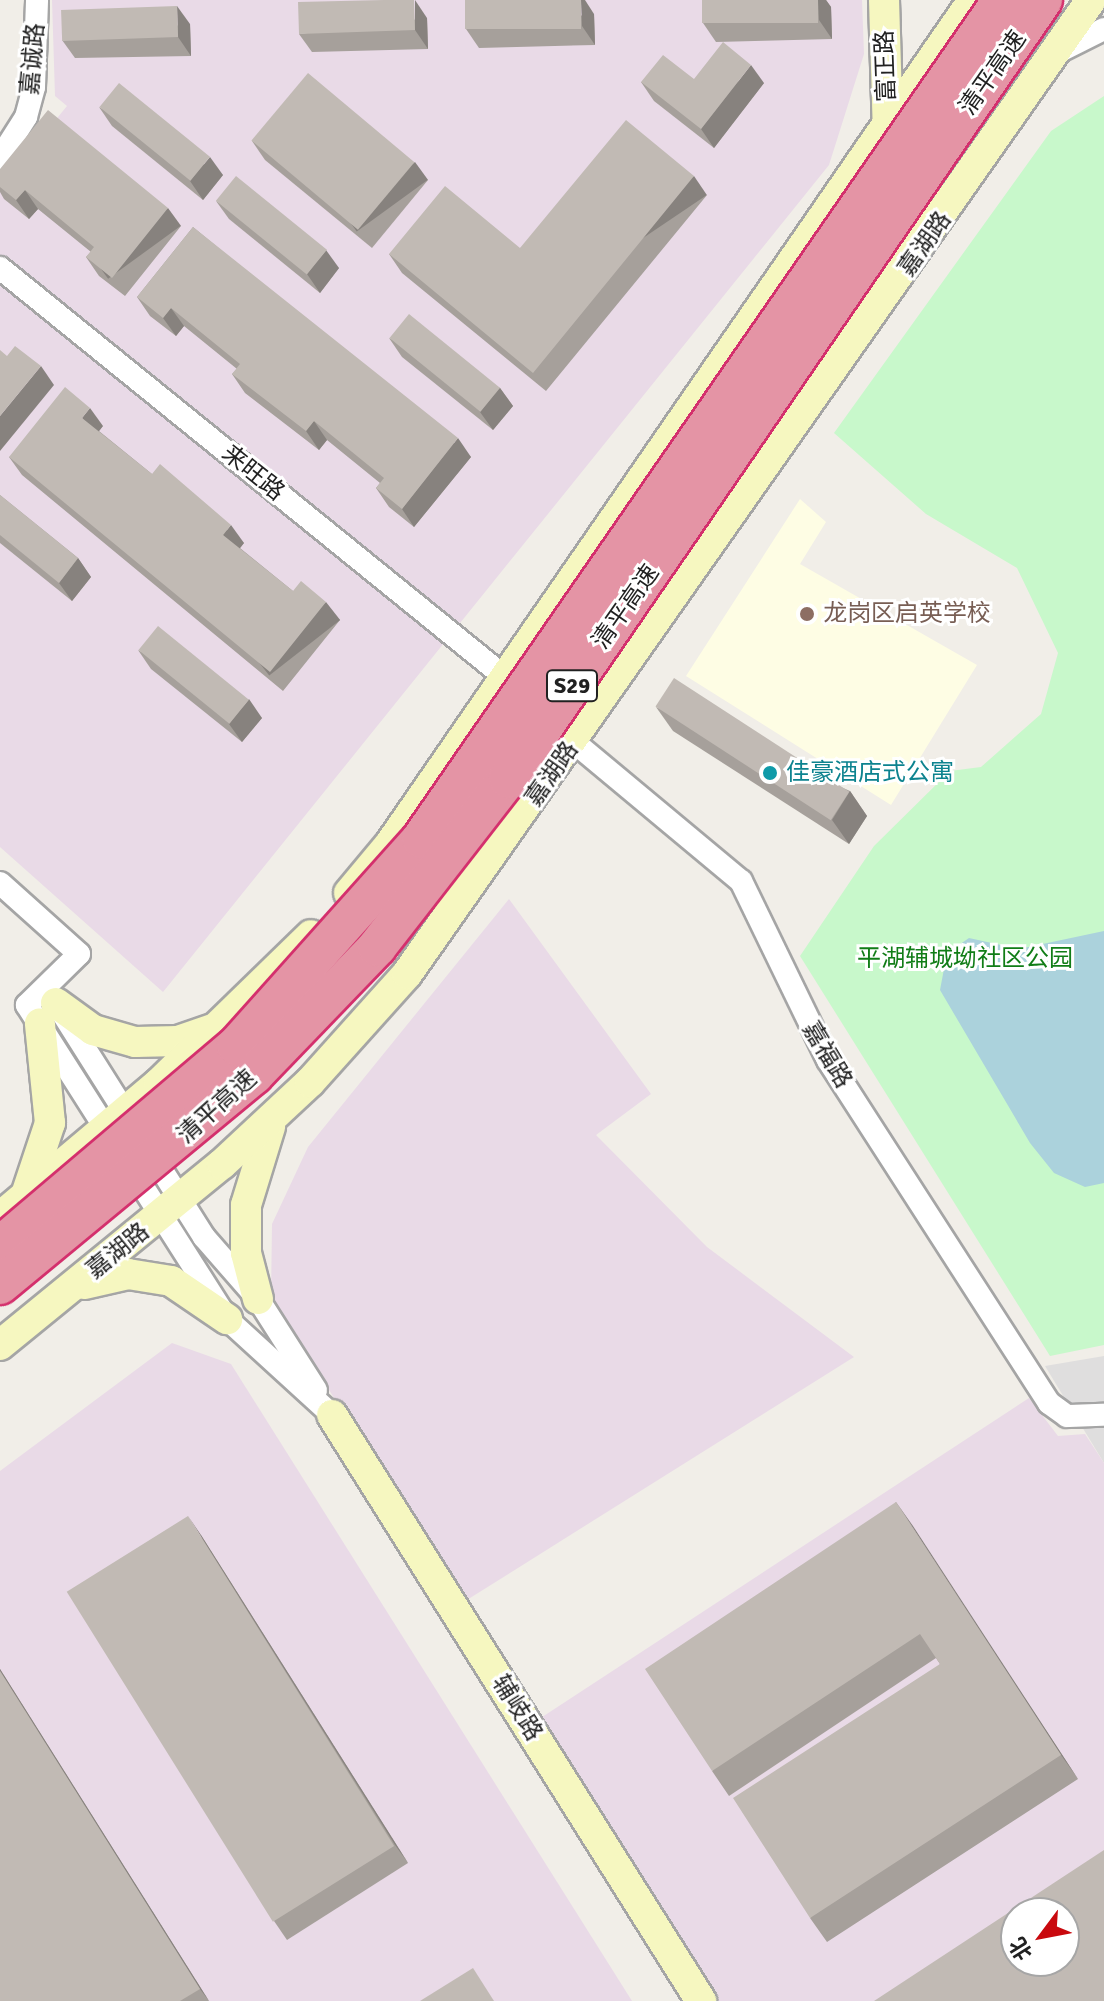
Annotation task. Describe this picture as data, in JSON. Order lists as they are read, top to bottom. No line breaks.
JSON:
{"streets":{"highway":["清平高速","S29"],"main road":["富正路","嘉湖路","辅岐路"],"street":["嘉诚路","来旺路","嘉福路"]},"crossings":[["嘉湖路","嘉福路"]],"parks":["平湖辅城坳社区公园"],"places":["龙岗区启英学校","佳豪酒店式公寓"],"north":"bottom left"}
